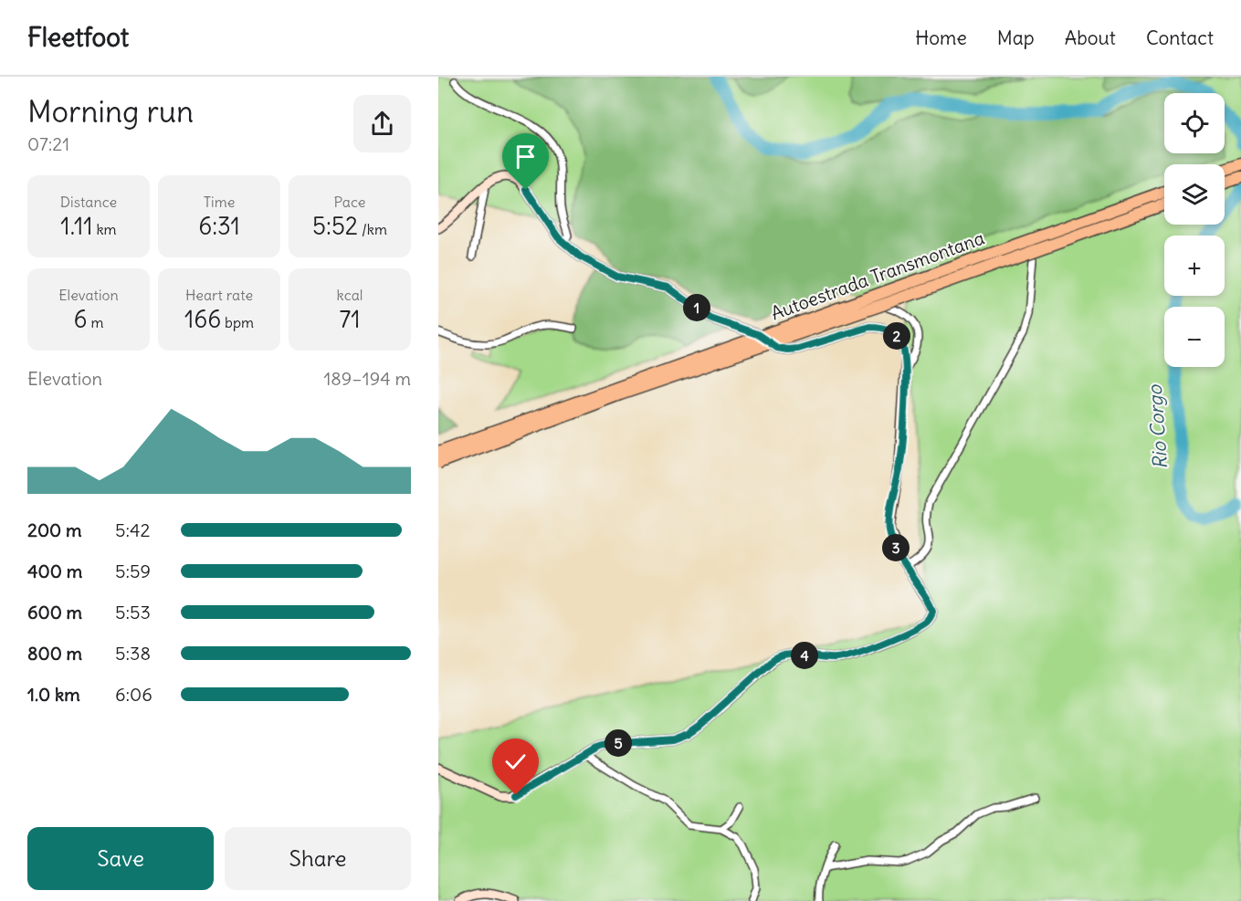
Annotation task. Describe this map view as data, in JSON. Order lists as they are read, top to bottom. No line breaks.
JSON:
{"streets":{"highway":["Autoestrada Transmontana"]},"water":["Rio Corgo"],"page":{"header":"Fleetfoot","nav":["Home","Map","About","Contact"],"heading":["Morning run","07:21"],"map_buttons":["+","−"],"stats":[["Distance","1.11 km"],["Time","6:31"],["Pace","5:52 /km"],["Elevation","6 m"],["Heart rate","166 bpm"],["kcal","71"]],"pins":["1","2","3","4","5"],"chart":["Elevation","189–194 m"],"list":[{"name":"200 m","note":"5:42"},{"name":"400 m","note":"5:59"},{"name":"600 m","note":"5:53"},{"name":"800 m","note":"5:38"},{"name":"1.0 km","note":"6:06"}],"buttons":["Save","Share"]}}
